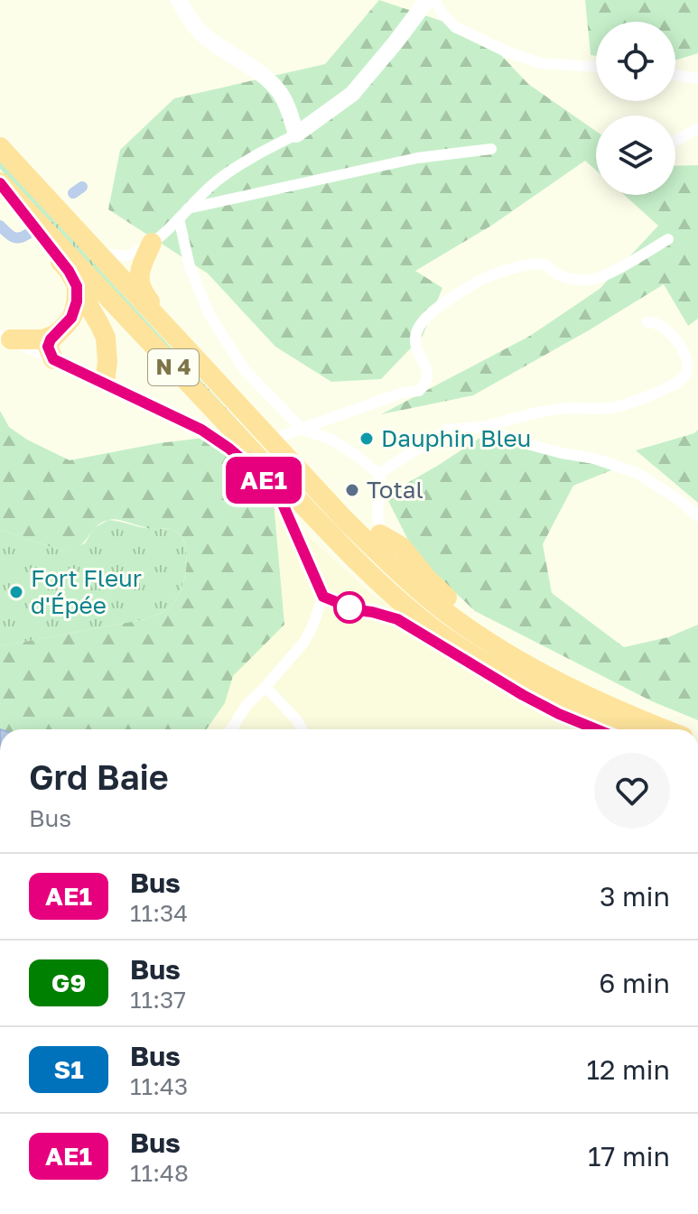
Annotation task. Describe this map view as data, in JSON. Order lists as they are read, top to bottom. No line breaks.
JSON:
{"streets":{"highway":["N 4"]},"places":["Dauphin Bleu","Total","Fort Fleur d'Épée"],"lines":["bus line AE1"],"page":{"on_map":"AE1","heading":["Grd Baie","Bus"],"list":[{"mark":"AE1","name":"Bus","note":"11:34","value":"3 min"},{"mark":"G9","name":"Bus","note":"11:37","value":"6 min"},{"mark":"S1","name":"Bus","note":"11:43","value":"12 min"},{"mark":"AE1","name":"Bus","note":"11:48","value":"17 min"}]}}
